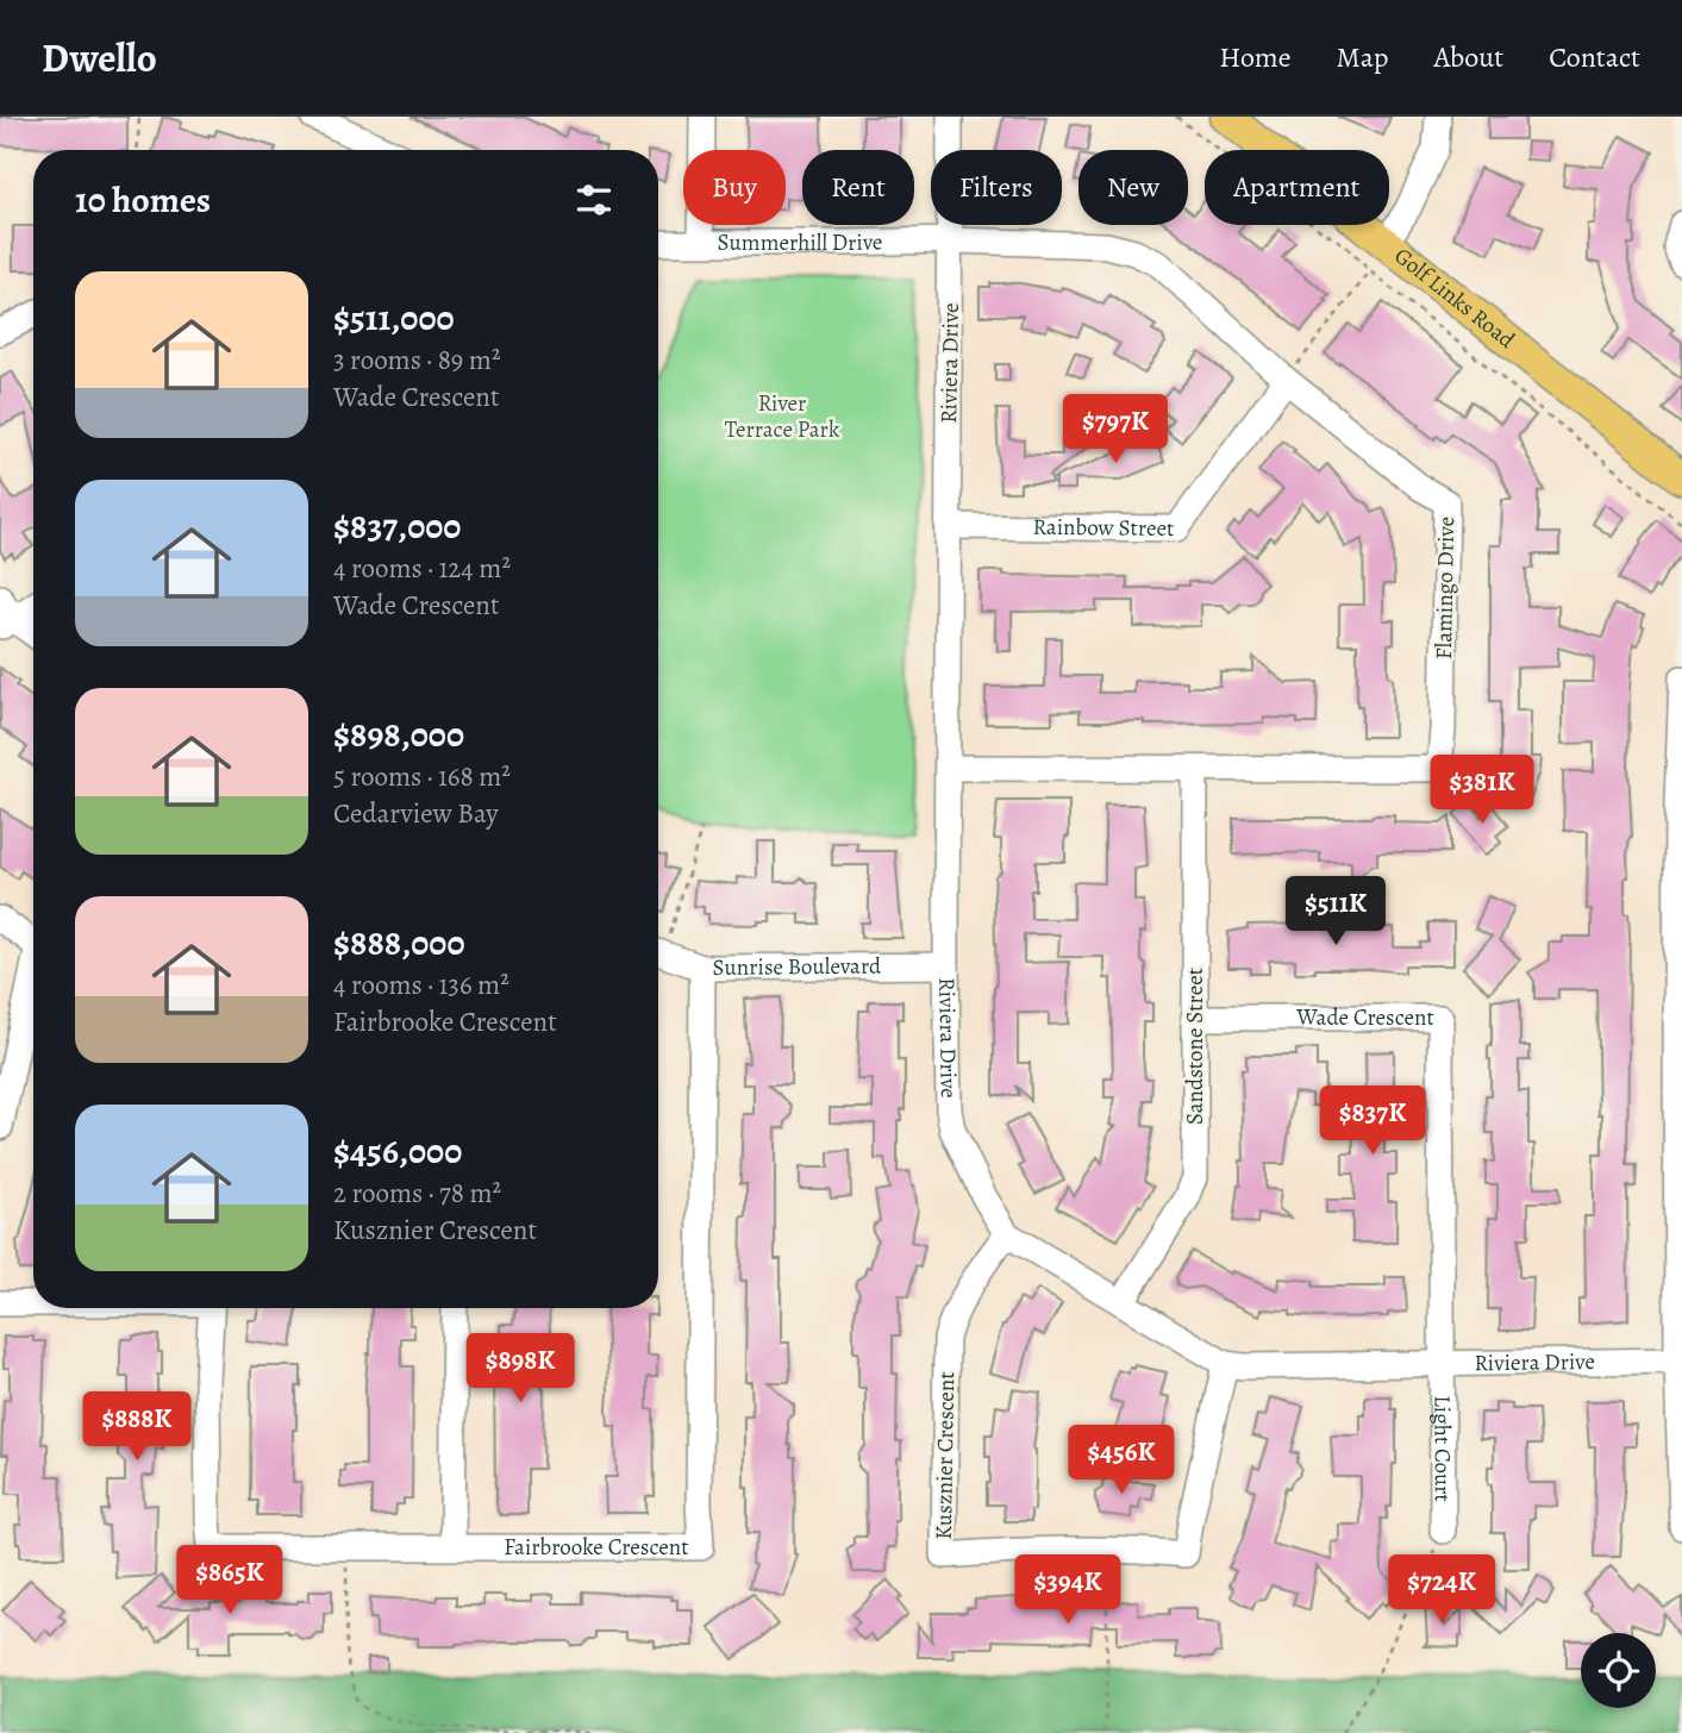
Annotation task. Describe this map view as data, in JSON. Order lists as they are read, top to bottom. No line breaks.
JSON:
{"streets":{"main road":["Golf Links Road"],"street":["Summerhill Drive","Riviera Drive","Rainbow Street","Flamingo Drive","Sunrise Boulevard","Wade Crescent","Sandstone Street","Light Court","Kusznier Crescent","Fairbrooke Crescent"]},"crossings":[["Summerhill Drive","Riviera Drive"],["Summerhill Drive","Flamingo Drive"],["Riviera Drive","Rainbow Street"],["Riviera Drive","Flamingo Drive"],["Riviera Drive","Sunrise Boulevard"],["Riviera Drive","Wade Crescent"],["Riviera Drive","Sandstone Street"],["Riviera Drive","Light Court"],["Riviera Drive","Kusznier Crescent"],["Rainbow Street","Flamingo Drive"],["Flamingo Drive","Sandstone Street"],["Sunrise Boulevard","Fairbrooke Crescent"],["Wade Crescent","Sandstone Street"],["Wade Crescent","Light Court"]],"parks":["River Terrace Park"],"page":{"header":"Dwello","nav":["Home","Map","About","Contact"],"chip":["Buy","Rent","Filters","New","Apartment"],"heading":"10 homes","list":[{"name":"$511,000","note":"3 rooms · 89 m² · Wade Crescent"},{"name":"$837,000","note":"4 rooms · 124 m² · Wade Crescent"},{"name":"$898,000","note":"5 rooms · 168 m² · Cedarview Bay"},{"name":"$888,000","note":"4 rooms · 136 m² · Fairbrooke Crescent"},{"name":"$456,000","note":"2 rooms · 78 m² · Kusznier Crescent"}],"price":["$797K","$381K","$511K","$837K","$898K","$888K","$456K","$865K","$394K","$724K"]}}
